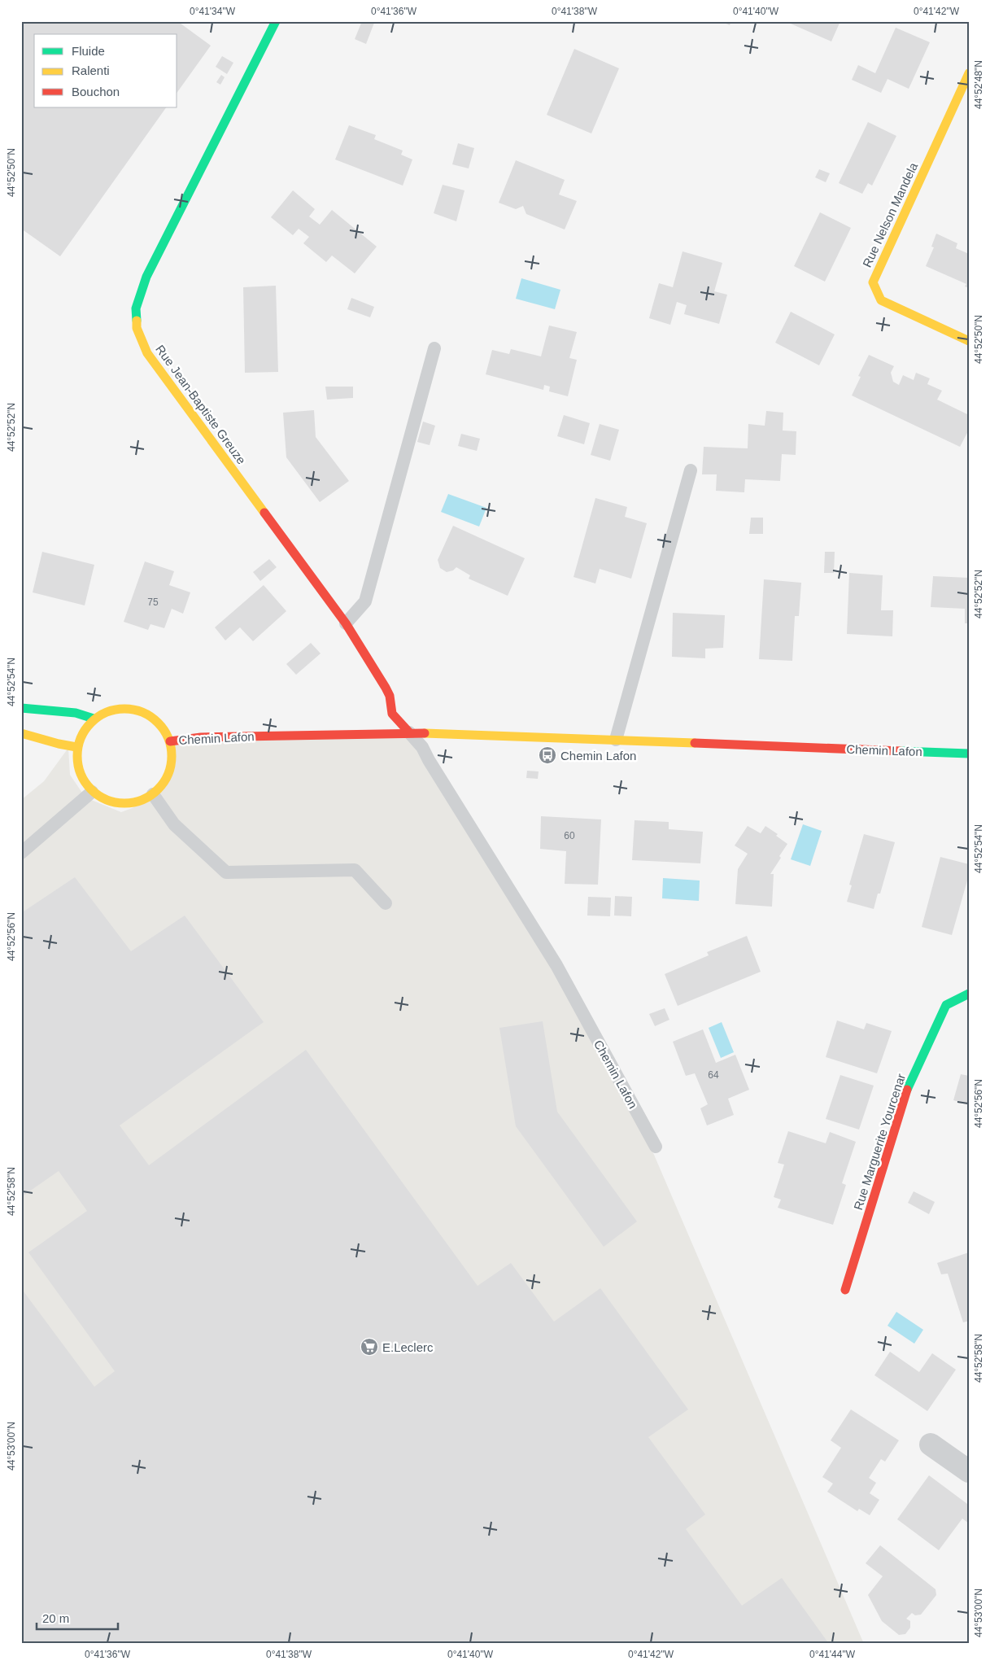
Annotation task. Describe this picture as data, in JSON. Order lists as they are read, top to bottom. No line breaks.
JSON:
{"streets":{"street":["Rue Nelson Mandela","Rue Jean-Baptiste Greuze","Chemin Lafon","Rue Marguerite Yourcenar"]},"crossings":[["Rue Jean-Baptiste Greuze","Chemin Lafon"]],"places":{"bus stop":["Chemin Lafon"],"supermarket":["E.Leclerc"]},"house_numbers":["75","60","64"],"legend":["Fluide","Ralenti","Bouchon"],"scale_bar":"20 m","coordinates":["0°41'34\"W","0°41'36\"W","0°41'38\"W","0°41'40\"W","0°41'42\"W","44°52'48\"N","44°52'50\"N","44°52'52\"N","44°52'54\"N","44°52'56\"N","44°52'58\"N","44°53'00\"N","0°41'44\"W"]}
